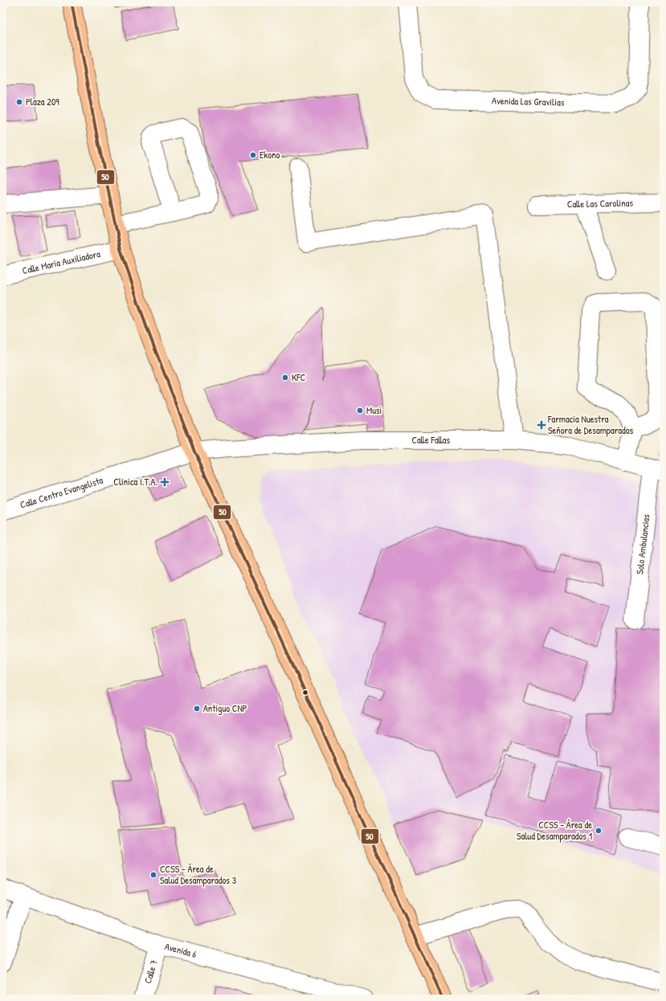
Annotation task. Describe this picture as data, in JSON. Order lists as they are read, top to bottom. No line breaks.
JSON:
{"streets":{"street":["Avenida Las Gravilias","Calle Las Carolinas","Calle María Auxiliadora","Calle Fallas","Calle Centro Evangelista","Solo Ambulancias","Avenida 6","Calle 7"]},"crossings":[["Calle Fallas","Calle Centro Evangelista"],["Calle Fallas","Solo Ambulancias"],["Avenida 6","Calle 7"]],"places":{"other":["Plaza 209","Ekono","KFC","Musi","Antiguo CNP","CCSS - Área de Salud Desamparados 1","CCSS - Área de Salud Desamparados 3"],"health":["Farmacia Nuestra Señora de Desamparados","Clínica I.T.A."]},"lines":["transit line 50"]}
